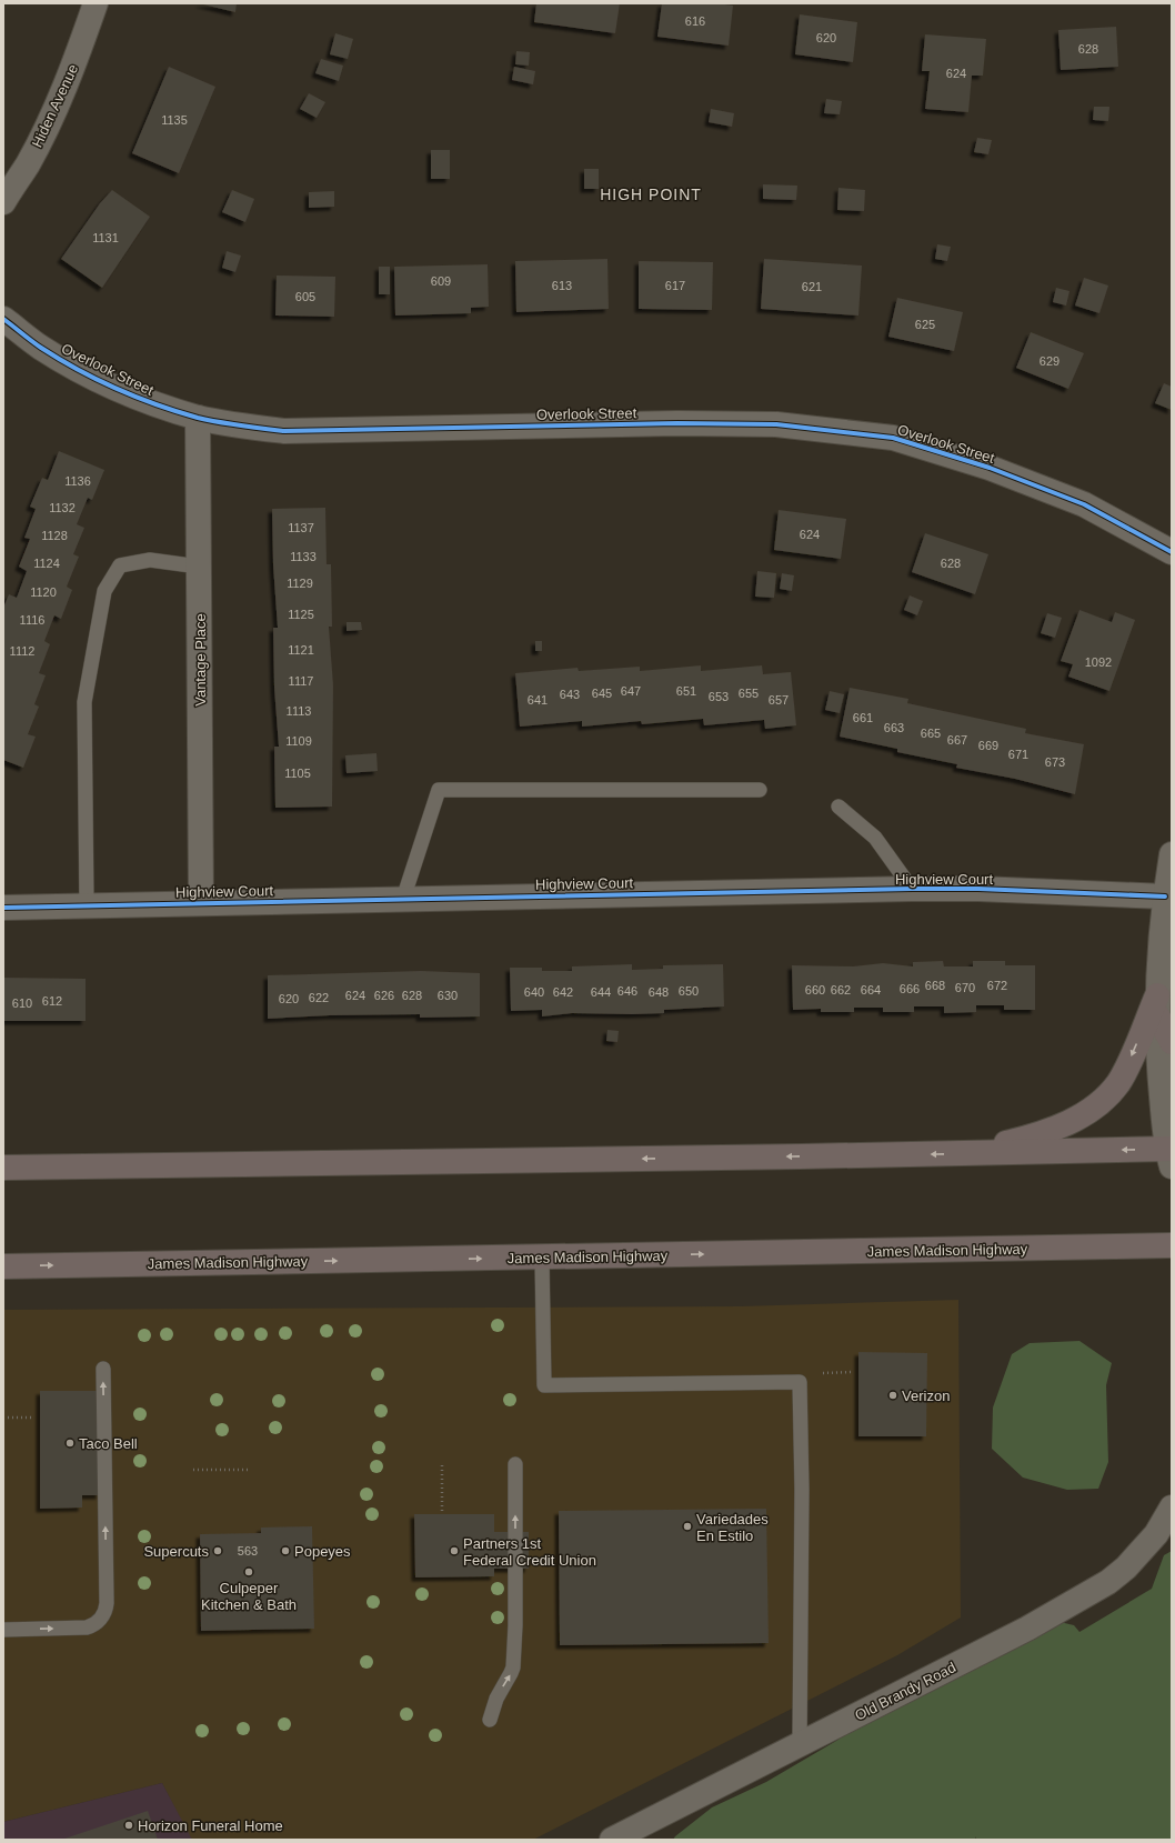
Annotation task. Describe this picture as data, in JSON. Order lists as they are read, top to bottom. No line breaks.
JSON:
{"streets":{"main road":["James Madison Highway"],"street":["Hiden Avenue","Overlook Street","Vantage Place","Highview Court","Old Brandy Road"]},"crossings":[["Overlook Street","Vantage Place"],["Vantage Place","Highview Court"]],"districts":["HIGH POINT"],"places":["Verizon","Taco Bell","Variedades En Estilo","Supercuts","Popeyes","Partners 1st Federal Credit Union","Culpeper Kitchen & Bath","Horizon Funeral Home"],"house_numbers":["616","620","628","624","1135","1131","609","613","617","621","605","625","629","1136","1132","1137","624","1128","1133","1124","628","1129","1120","1125","1116","1121","1112","1092","1117","647","651","645","655","643","653","641","657","1113","661","663","665","667","1109","669","671","673","1105","668","672","670","666","660","662","664","646","650","640","642","644","648","624","626","628","630","622","620","612","610","563"]}
